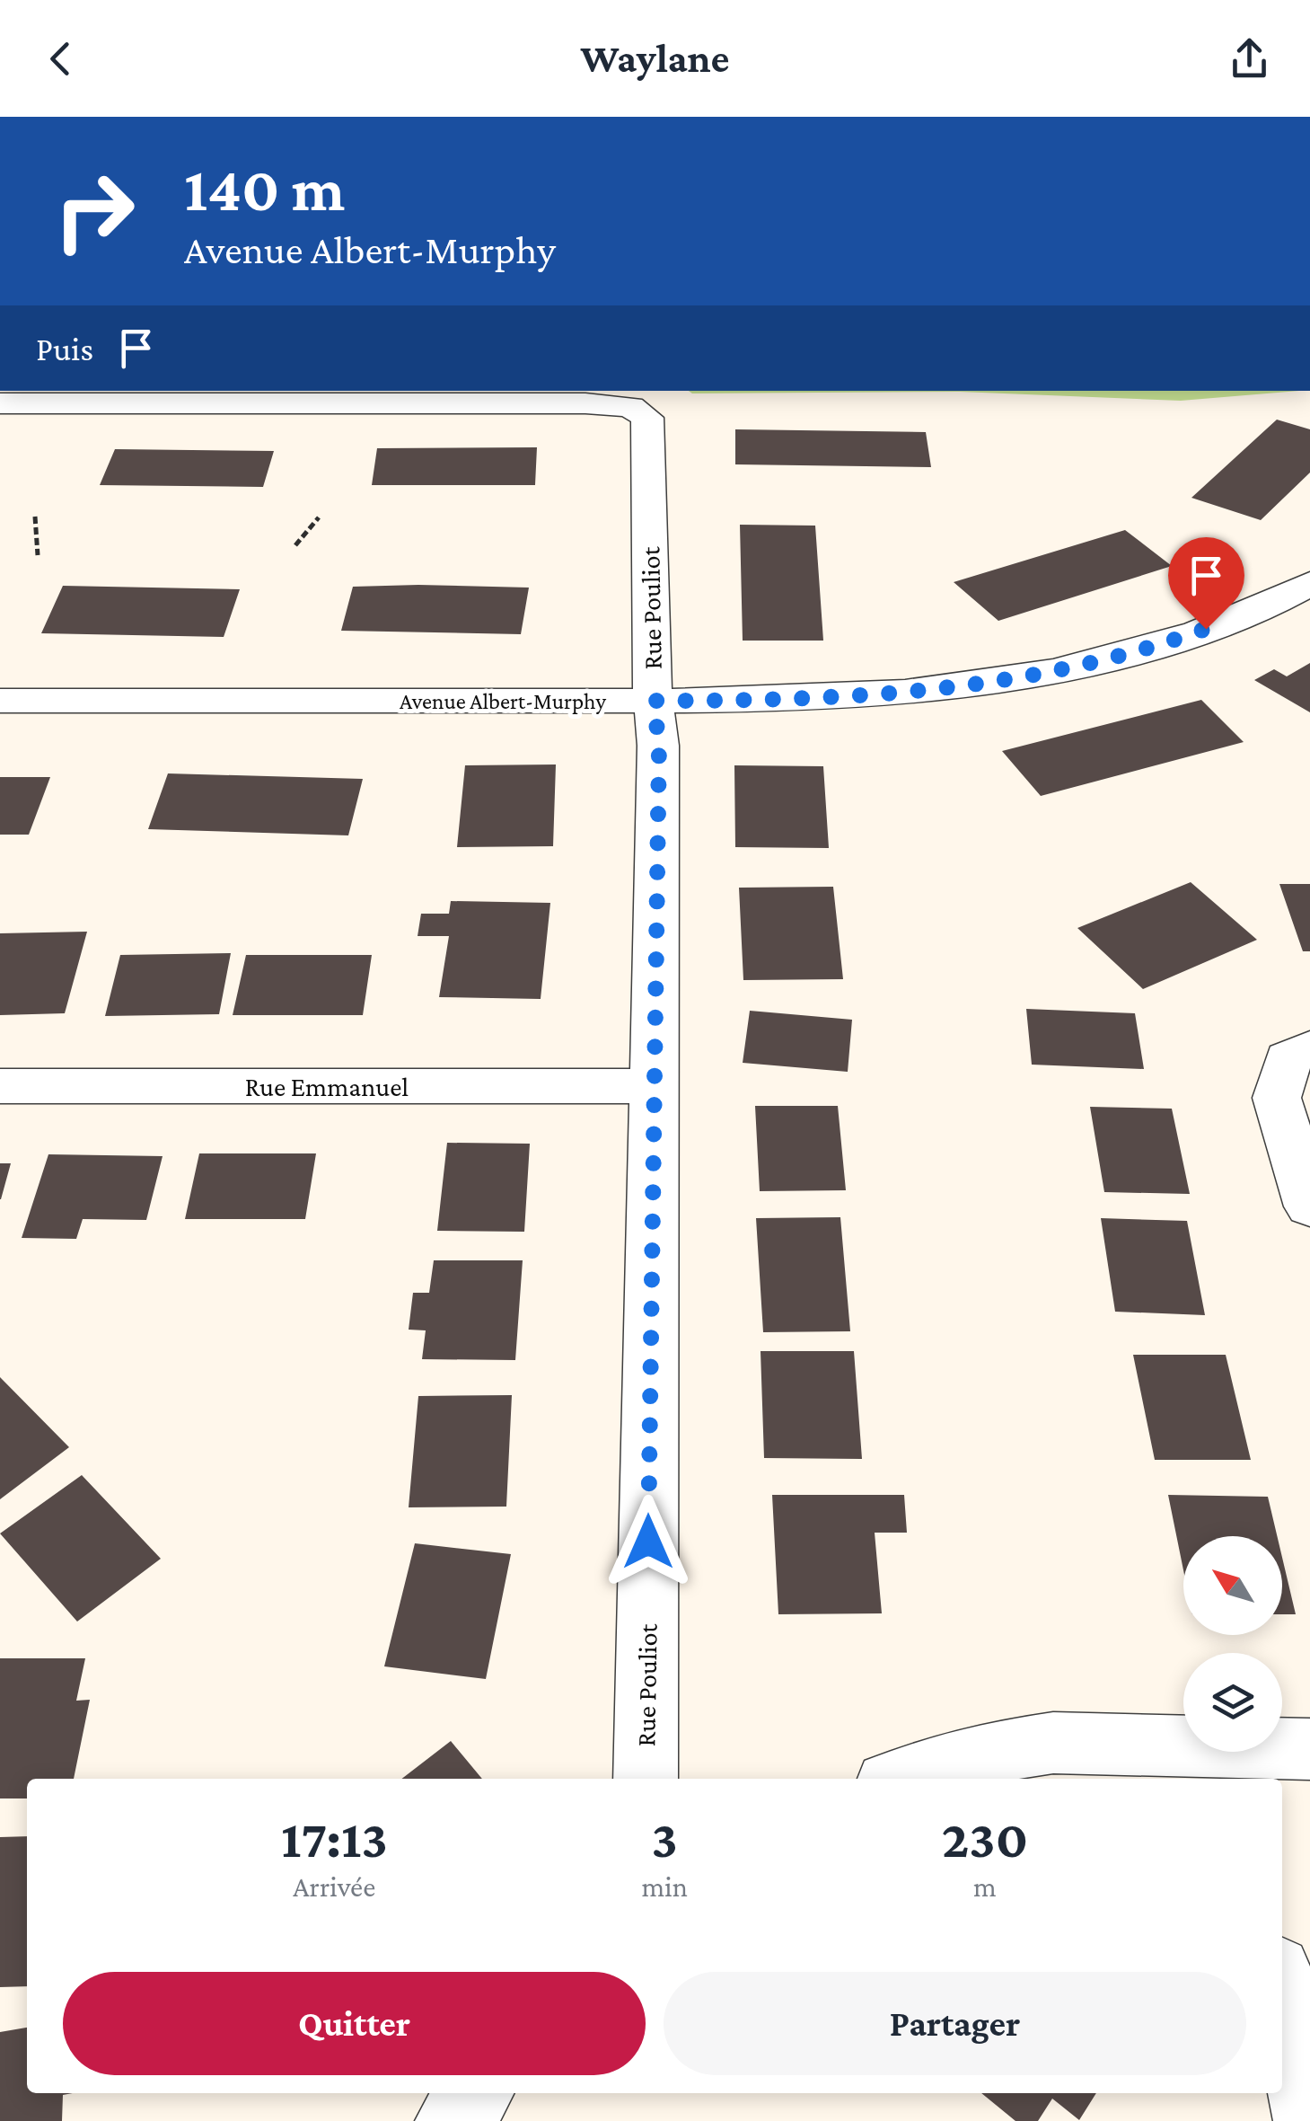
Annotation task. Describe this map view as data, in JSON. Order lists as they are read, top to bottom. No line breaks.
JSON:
{"streets":{"street":["Rue Pouliot","Avenue Albert-Murphy","Rue Emmanuel"]},"crossings":[["Rue Pouliot","Avenue Albert-Murphy"],["Rue Pouliot","Rue Emmanuel"]],"north":"top left","page":{"header":"Waylane","turn":["140 m","Avenue Albert-Murphy"],"then":"Puis","eta":["17:13","Arrivée","3","min","230","m"],"buttons":["Quitter","Partager"]}}
